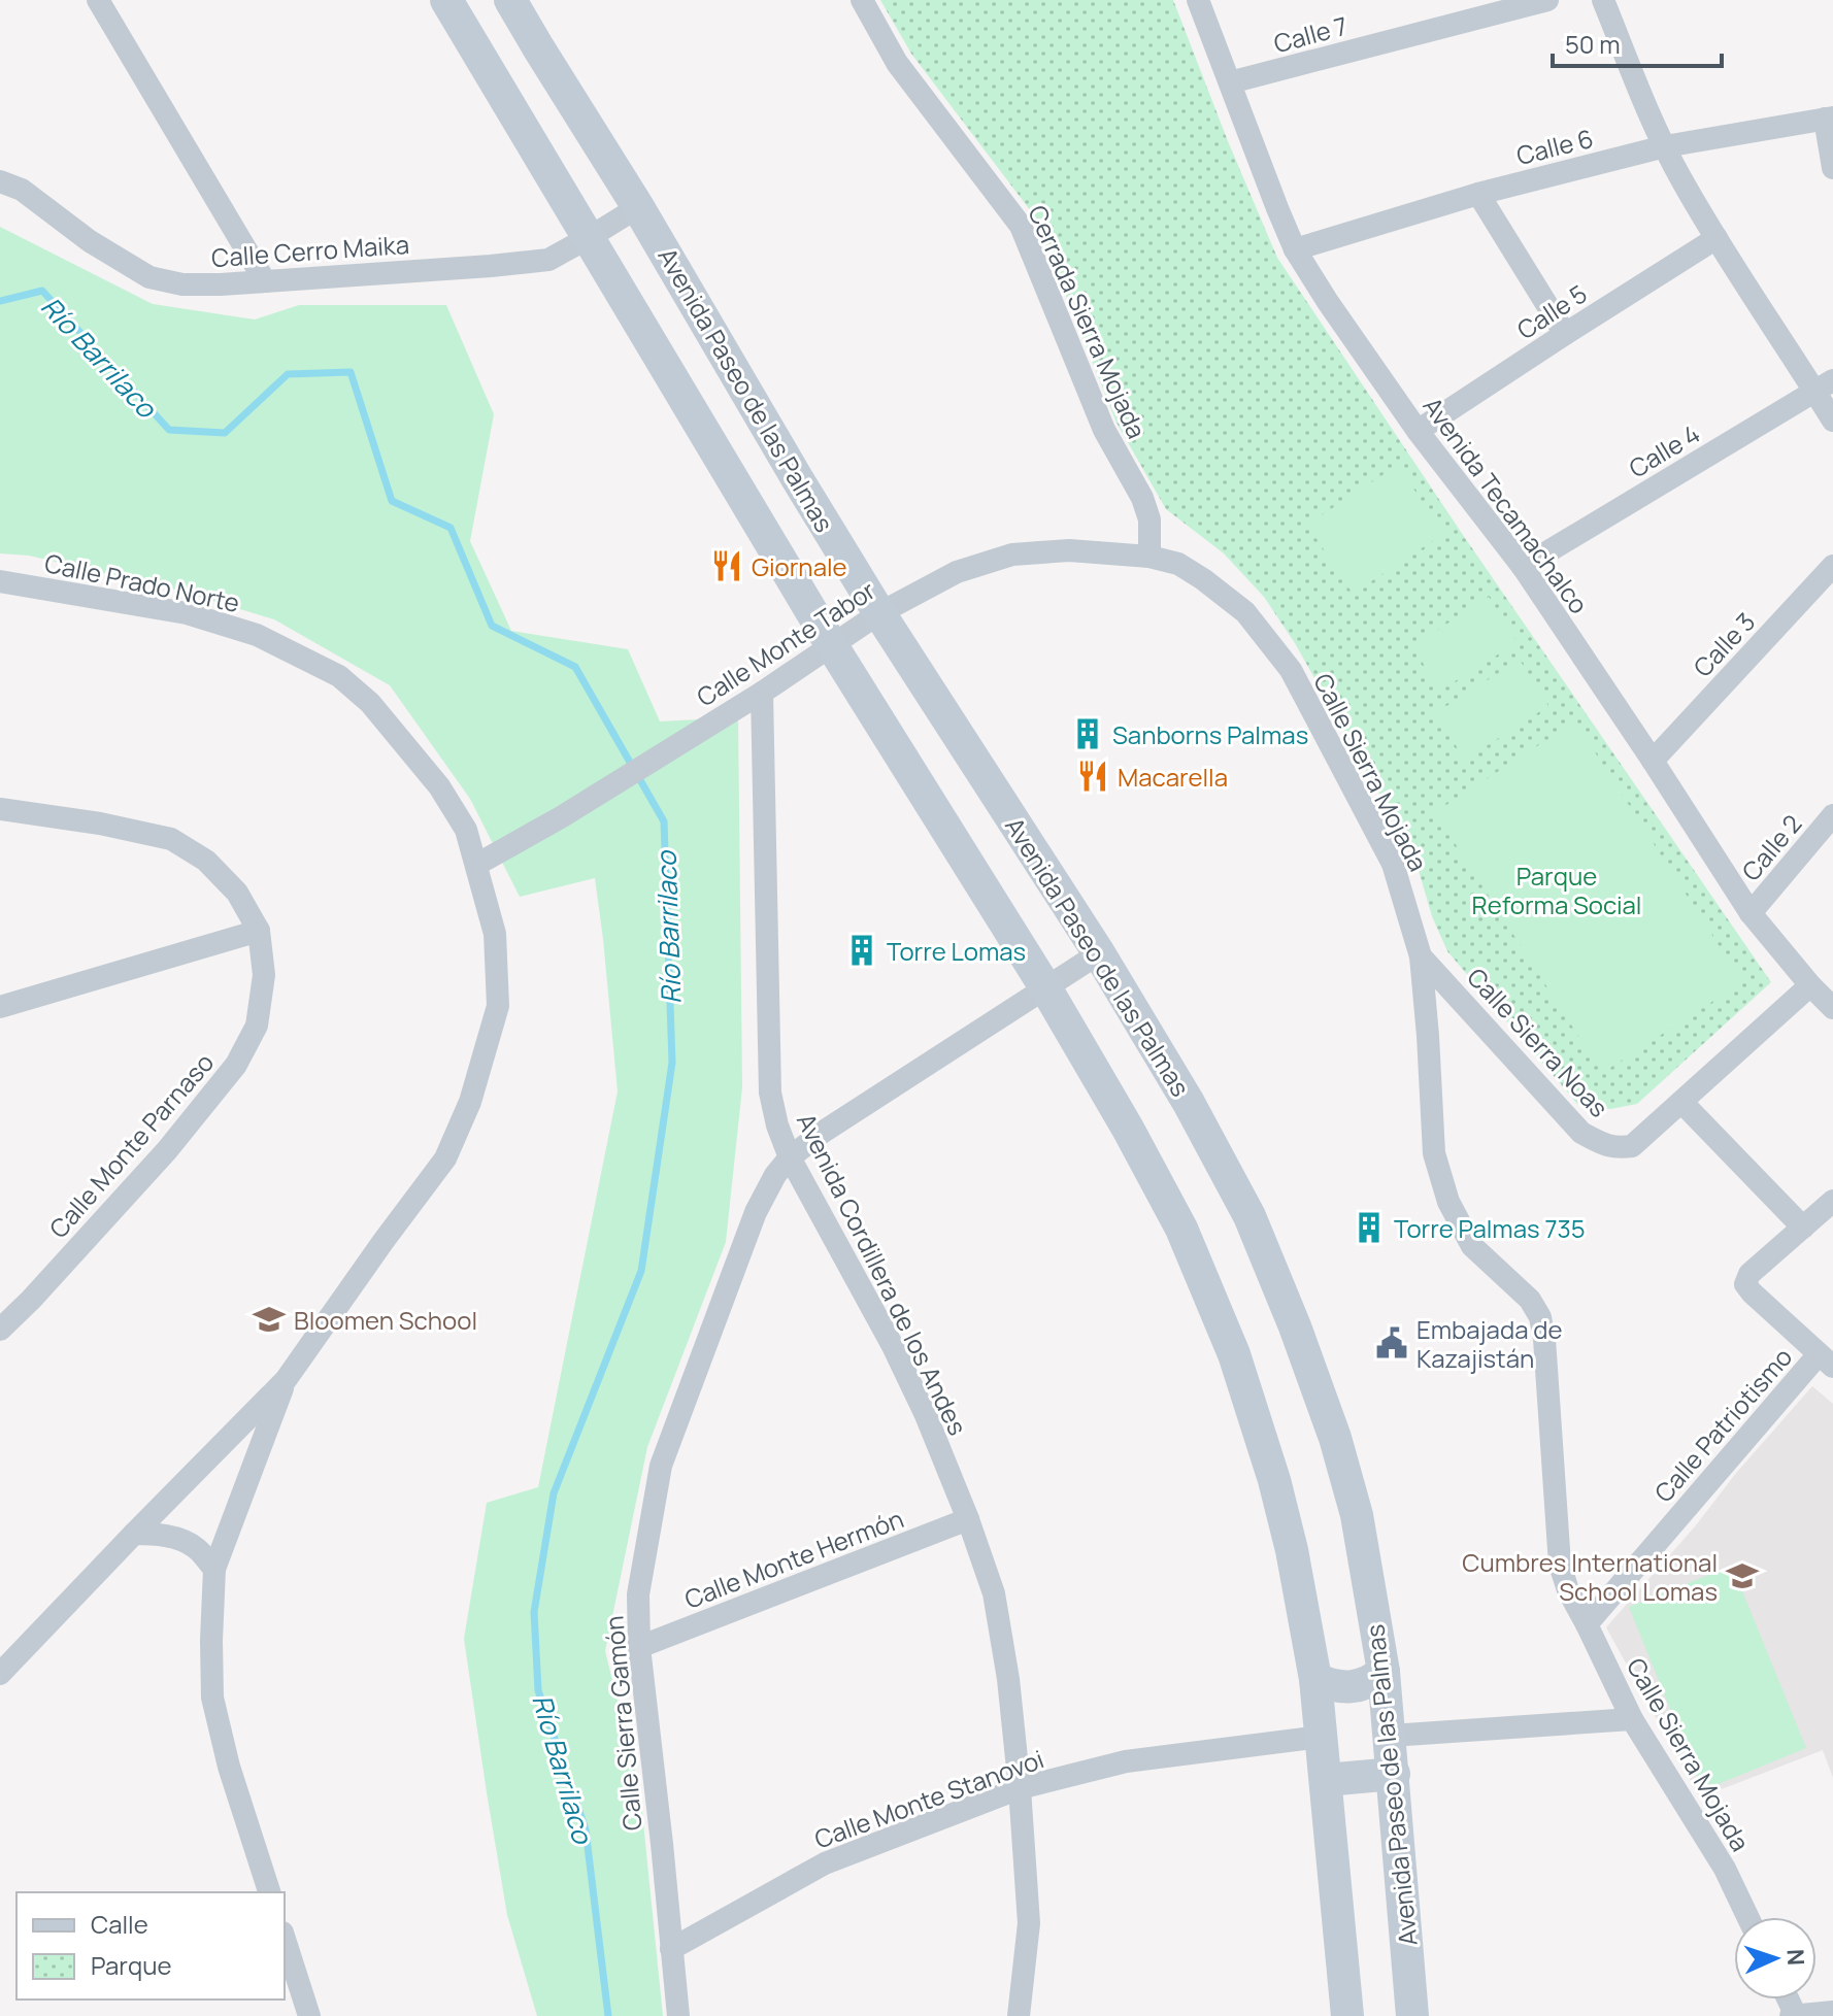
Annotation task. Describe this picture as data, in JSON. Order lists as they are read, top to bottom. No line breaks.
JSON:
{"streets":{"main road":["Avenida Paseo de las Palmas"],"street":["Calle 7","Calle 6","Calle Cerro Maika","Calle 5","Cerrada Sierra Mojada","Calle 4","Avenida Tecamachalco","Calle Prado Norte","Calle Monte Tabor","Calle 3","Calle Sierra Mojada","Calle 2","Calle Sierra Noas","Calle Monte Parnaso","Avenida Cordillera de los Andes","Calle Patriotismo","Calle Monte Hermón","Calle Sierra Gamón","Calle Monte Stanovoi"]},"crossings":[["Calle 7","Avenida Tecamachalco"],["Calle 6","Avenida Tecamachalco"],["Calle Cerro Maika","Avenida Paseo de las Palmas"],["Calle 5","Avenida Tecamachalco"],["Cerrada Sierra Mojada","Calle Monte Tabor"],["Cerrada Sierra Mojada","Calle Sierra Mojada"],["Avenida Paseo de las Palmas","Calle Monte Tabor"],["Avenida Paseo de las Palmas","Calle Sierra Gamón"],["Calle 4","Avenida Tecamachalco"],["Avenida Tecamachalco","Calle 3"],["Avenida Tecamachalco","Calle 2"],["Avenida Tecamachalco","Calle Sierra Noas"],["Calle Prado Norte","Calle Monte Tabor"],["Calle Monte Tabor","Calle Sierra Mojada"],["Calle Monte Tabor","Avenida Cordillera de los Andes"],["Calle Sierra Mojada","Calle Sierra Noas"],["Calle Sierra Mojada","Calle Patriotismo"],["Avenida Cordillera de los Andes","Calle Monte Hermón"],["Avenida Cordillera de los Andes","Calle Sierra Gamón"],["Avenida Cordillera de los Andes","Calle Monte Stanovoi"],["Calle Monte Hermón","Calle Sierra Gamón"],["Calle Sierra Gamón","Calle Monte Stanovoi"]],"water":["Río Barrilaco"],"parks":["Parque Reforma Social"],"places":{"restaurant":["Giornale","Macarella"],"building":["Sanborns Palmas","Torre Lomas","Torre Palmas 735"],"school or university":["Bloomen School","Cumbres International School Lomas"],"public building":["Embajada de Kazajistán"]},"legend":["Calle","Parque"],"scale_bar":"50 m","north":"right"}
